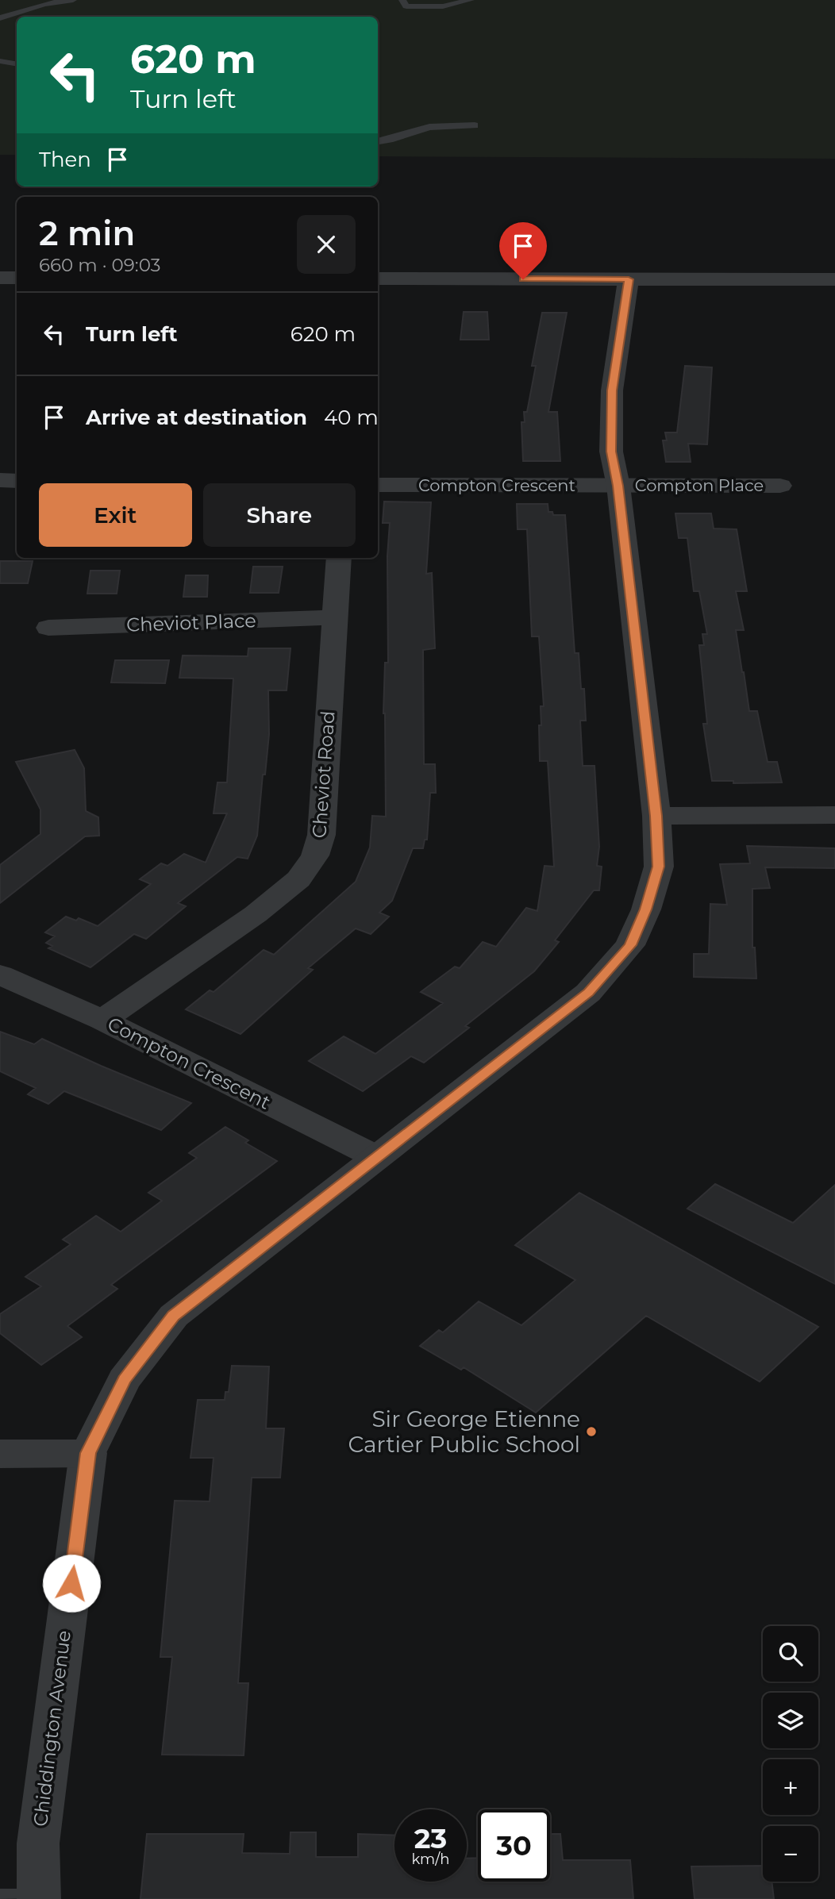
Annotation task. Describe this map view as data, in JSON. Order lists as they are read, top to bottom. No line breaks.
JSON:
{"streets":{"street":["Compton Crescent","Compton Place","Cheviot Place","Cheviot Road","Chiddington Avenue"]},"crossings":[["Compton Crescent","Compton Place"],["Compton Crescent","Cheviot Road"],["Compton Crescent","Chiddington Avenue"],["Compton Place","Chiddington Avenue"],["Cheviot Place","Cheviot Road"]],"places":["Sir George Etienne Cartier Public School"],"page":{"turn":["620 m","Turn left"],"then":"Then","heading":["2 min","660 m · 09:03"],"list":[{"name":"Turn left","value":"620 m"},{"name":"Arrive at destination","value":"40 m"}],"buttons":["Exit","Share"],"map_buttons":["+","−"],"speed":"23 km/h","limit":"30"}}
